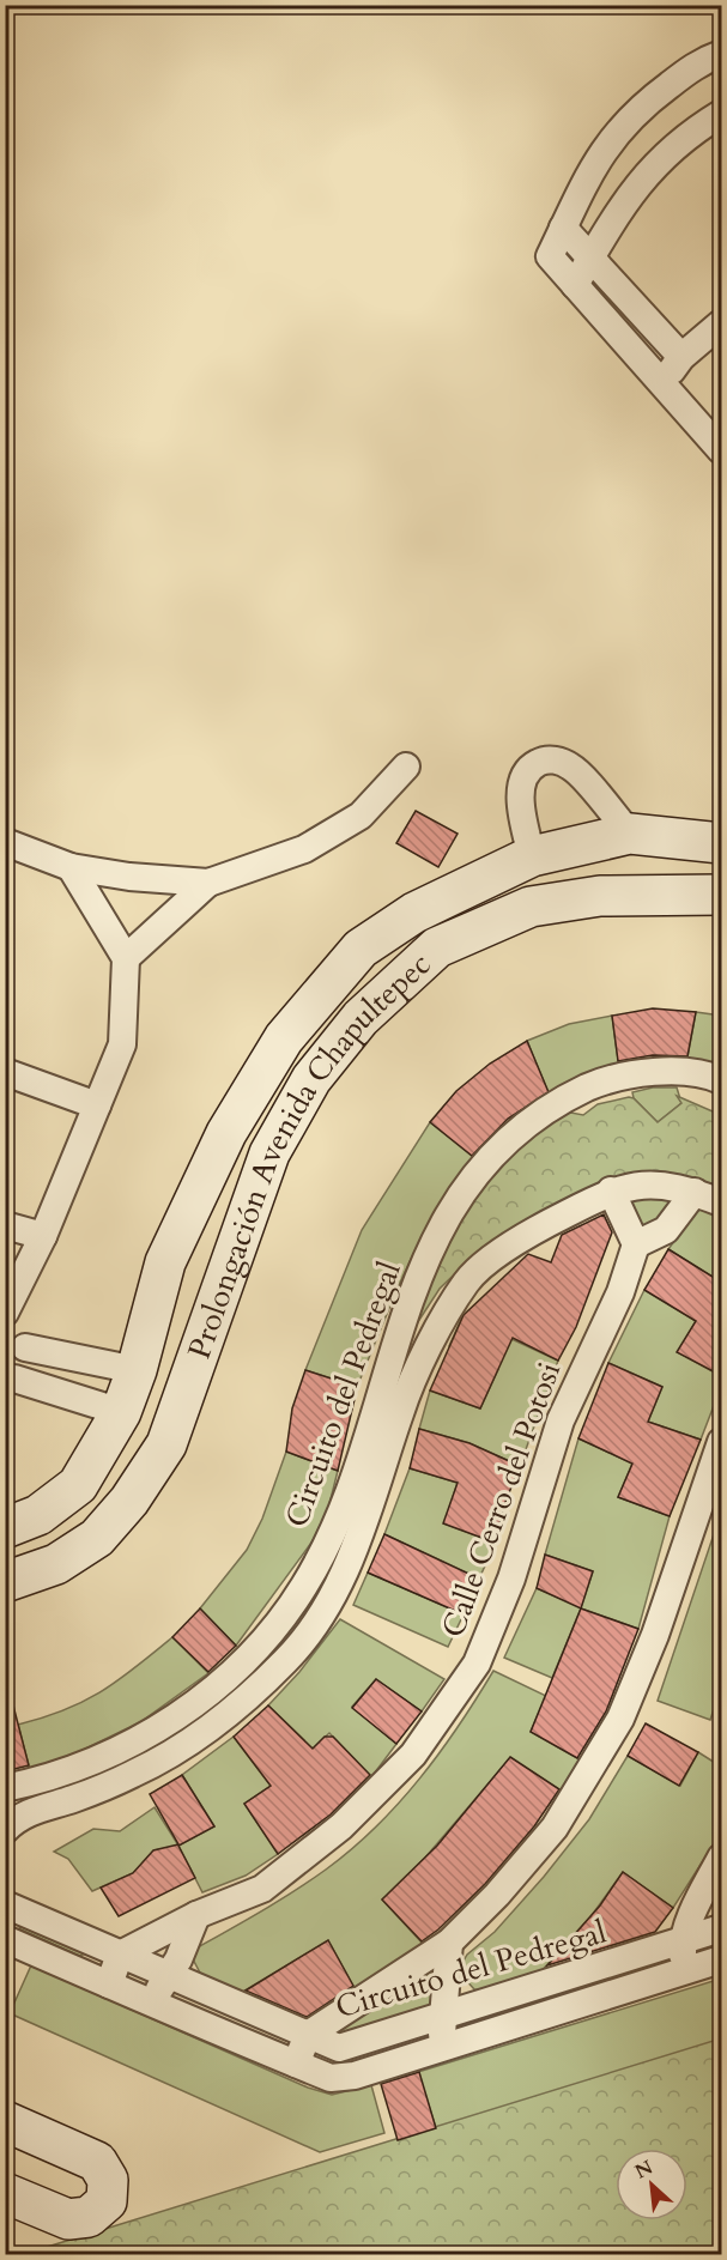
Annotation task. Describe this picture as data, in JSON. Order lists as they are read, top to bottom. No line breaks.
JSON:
{"streets":{"street":["Prolongación Avenida Chapultepec","Circuito del Pedregal","Calle Cerro del Potosi"]},"crossings":[["Circuito del Pedregal","Calle Cerro del Potosi"]],"north":"top left"}
